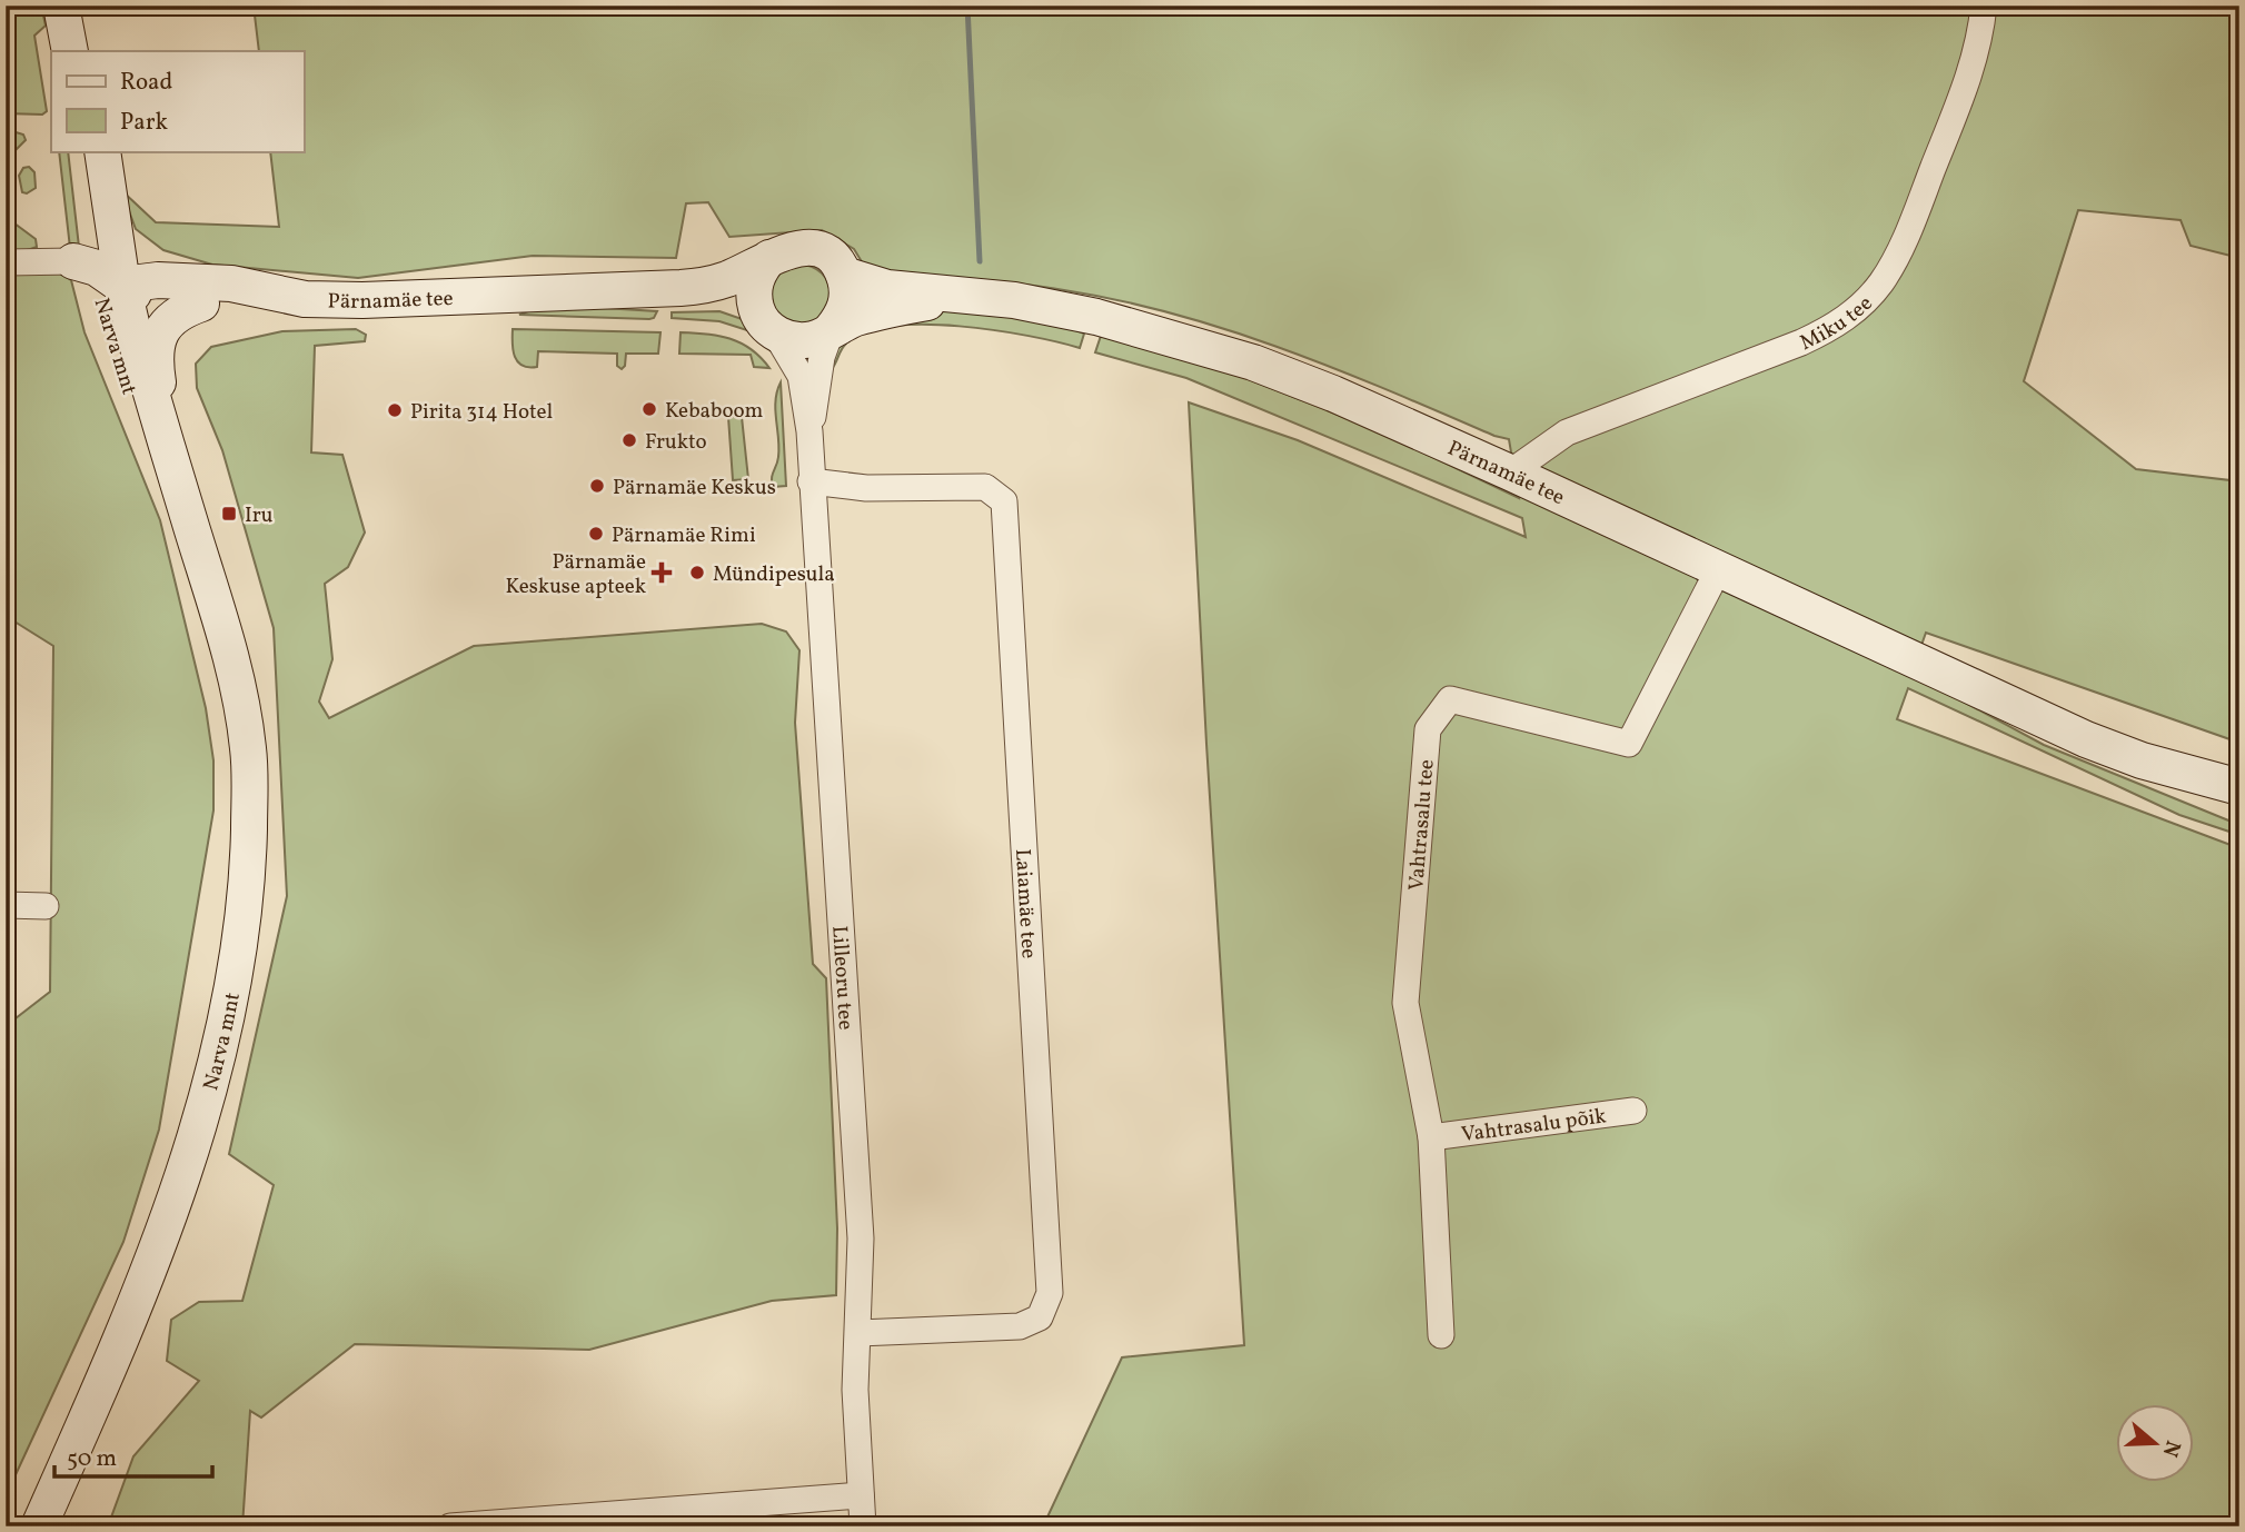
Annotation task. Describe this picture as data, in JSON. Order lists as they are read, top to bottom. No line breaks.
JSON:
{"streets":{"main road":["Pärnamäe tee","Narva mnt"],"street":["Miku tee","Vahtrasalu tee","Laiamäe tee","Lilleoru tee","Vahtrasalu põik"]},"crossings":[["Pärnamäe tee","Miku tee"],["Pärnamäe tee","Narva mnt"],["Pärnamäe tee","Vahtrasalu tee"],["Pärnamäe tee","Lilleoru tee"],["Vahtrasalu tee","Vahtrasalu põik"],["Laiamäe tee","Lilleoru tee"]],"places":{"other":["Kebaboom","Pirita 314 Hotel","Frukto","Pärnamäe Keskus","Pärnamäe Rimi","Mündipesula"],"transit":["Iru"],"health":["Pärnamäe Keskuse apteek"]},"legend":["Road","Park"],"scale_bar":"50 m","north":"right"}
